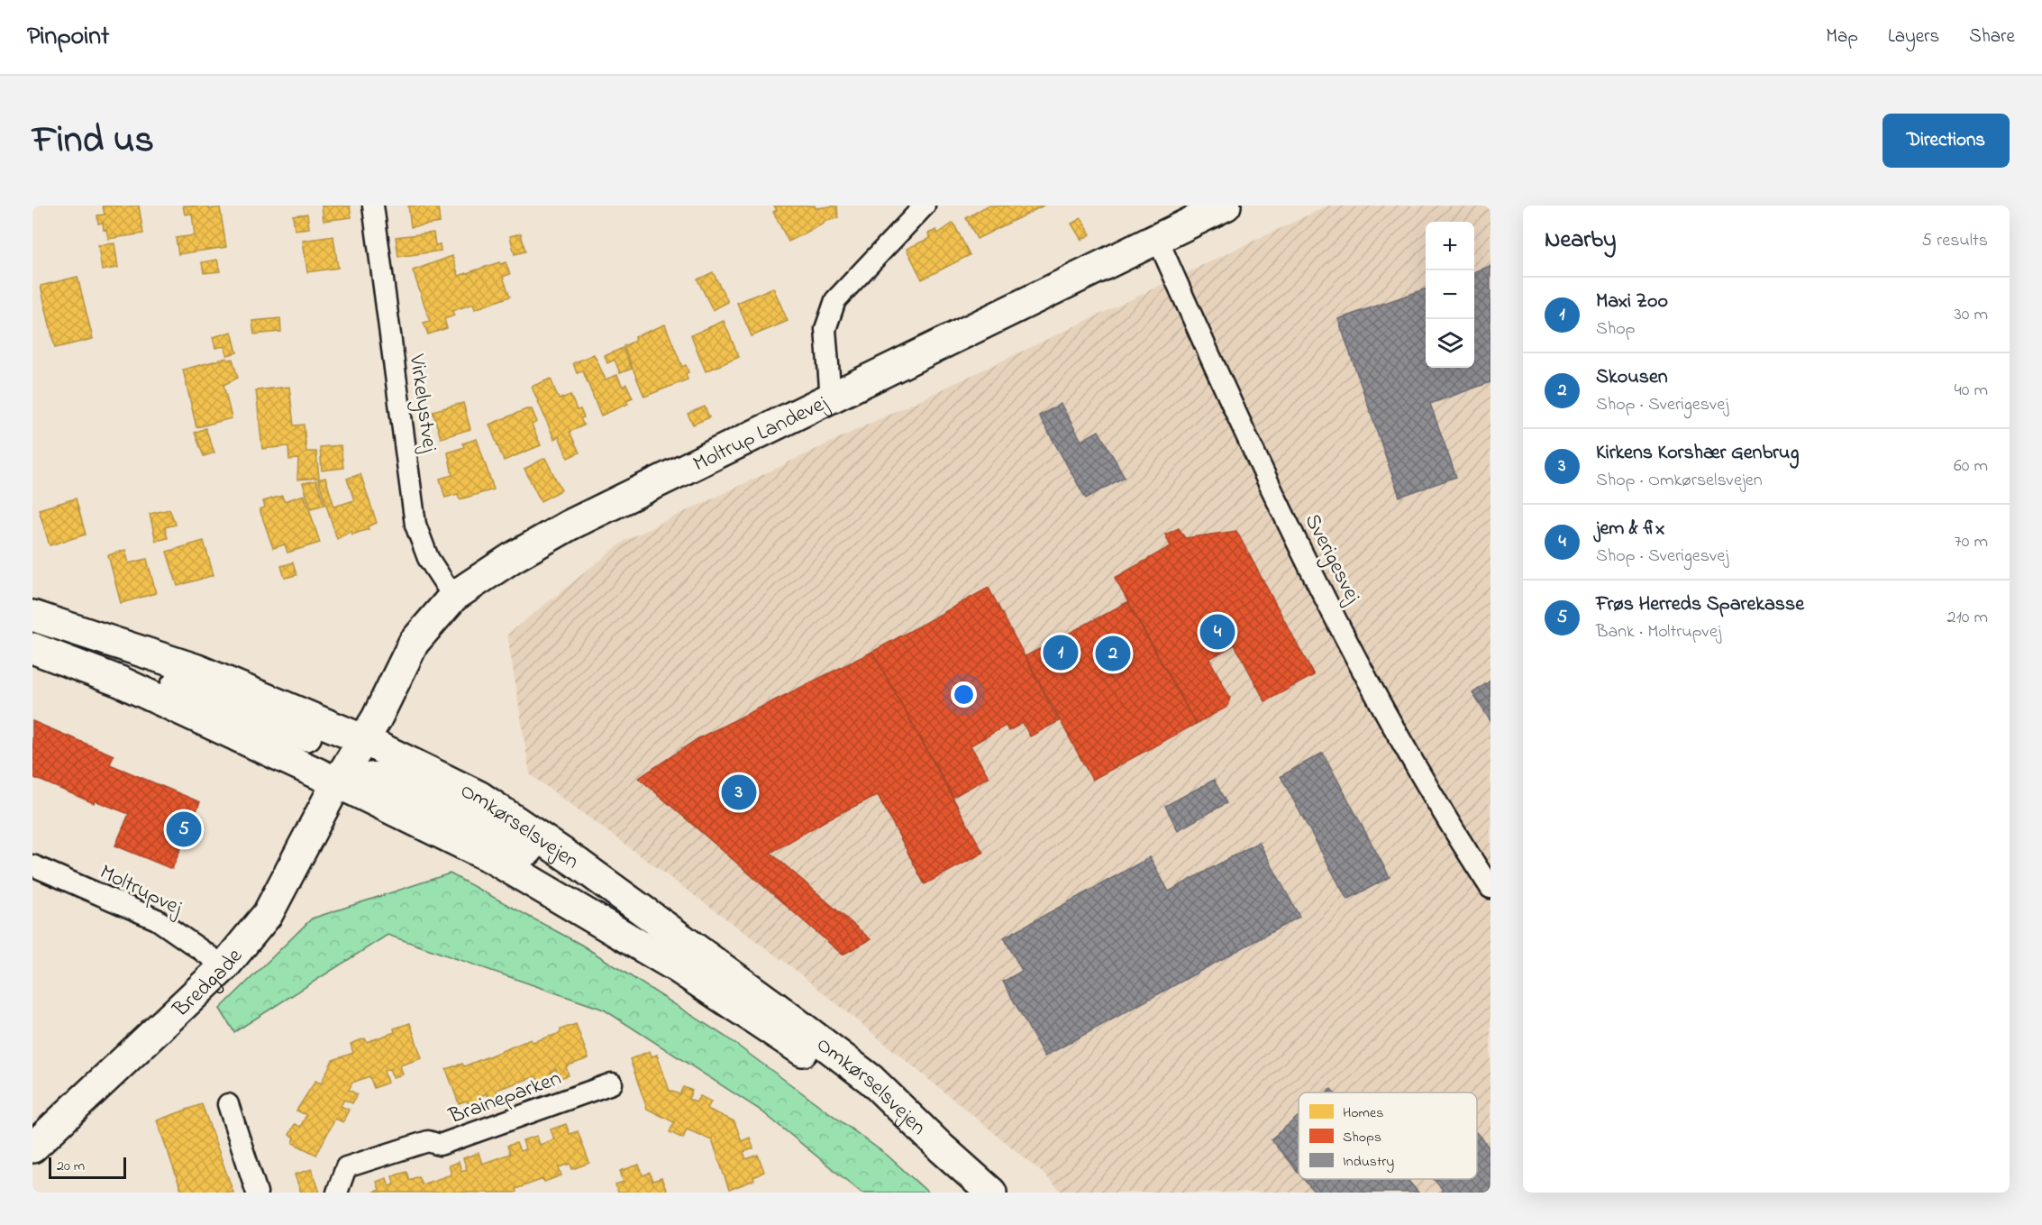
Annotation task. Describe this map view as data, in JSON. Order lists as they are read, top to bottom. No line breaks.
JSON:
{"streets":{"main road":["Moltrup Landevej","Omkørselsvejen","Bredgade"],"street":["Virkelystvej","Sverigesvej","Moltrupvej","Braineparken"]},"crossings":[["Virkelystvej","Moltrup Landevej"],["Moltrup Landevej","Sverigesvej"],["Moltrup Landevej","Omkørselsvejen"],["Moltrup Landevej","Bredgade"],["Omkørselsvejen","Bredgade"],["Moltrupvej","Bredgade"]],"legend":["Homes","Shops","Industry"],"scale_bar":"20 m","page":{"header":"Pinpoint","nav":["Map","Layers","Share"],"title":"Find us","buttons":"Directions","heading":["Nearby","5 results"],"map_buttons":["+","−"],"list":[{"mark":"1","name":"Maxi Zoo","note":"Shop","value":"30 m"},{"mark":"2","name":"Skousen","note":"Shop · Sverigesvej","value":"40 m"},{"mark":"3","name":"Kirkens Korshær Genbrug","note":"Shop · Omkørselsvejen","value":"60 m"},{"mark":"4","name":"jem & fix","note":"Shop · Sverigesvej","value":"70 m"},{"mark":"5","name":"Frøs Herreds Sparekasse","note":"Bank · Moltrupvej","value":"210 m"}],"pins":["4","1","2","3","5"],"scale":"20 m"}}
